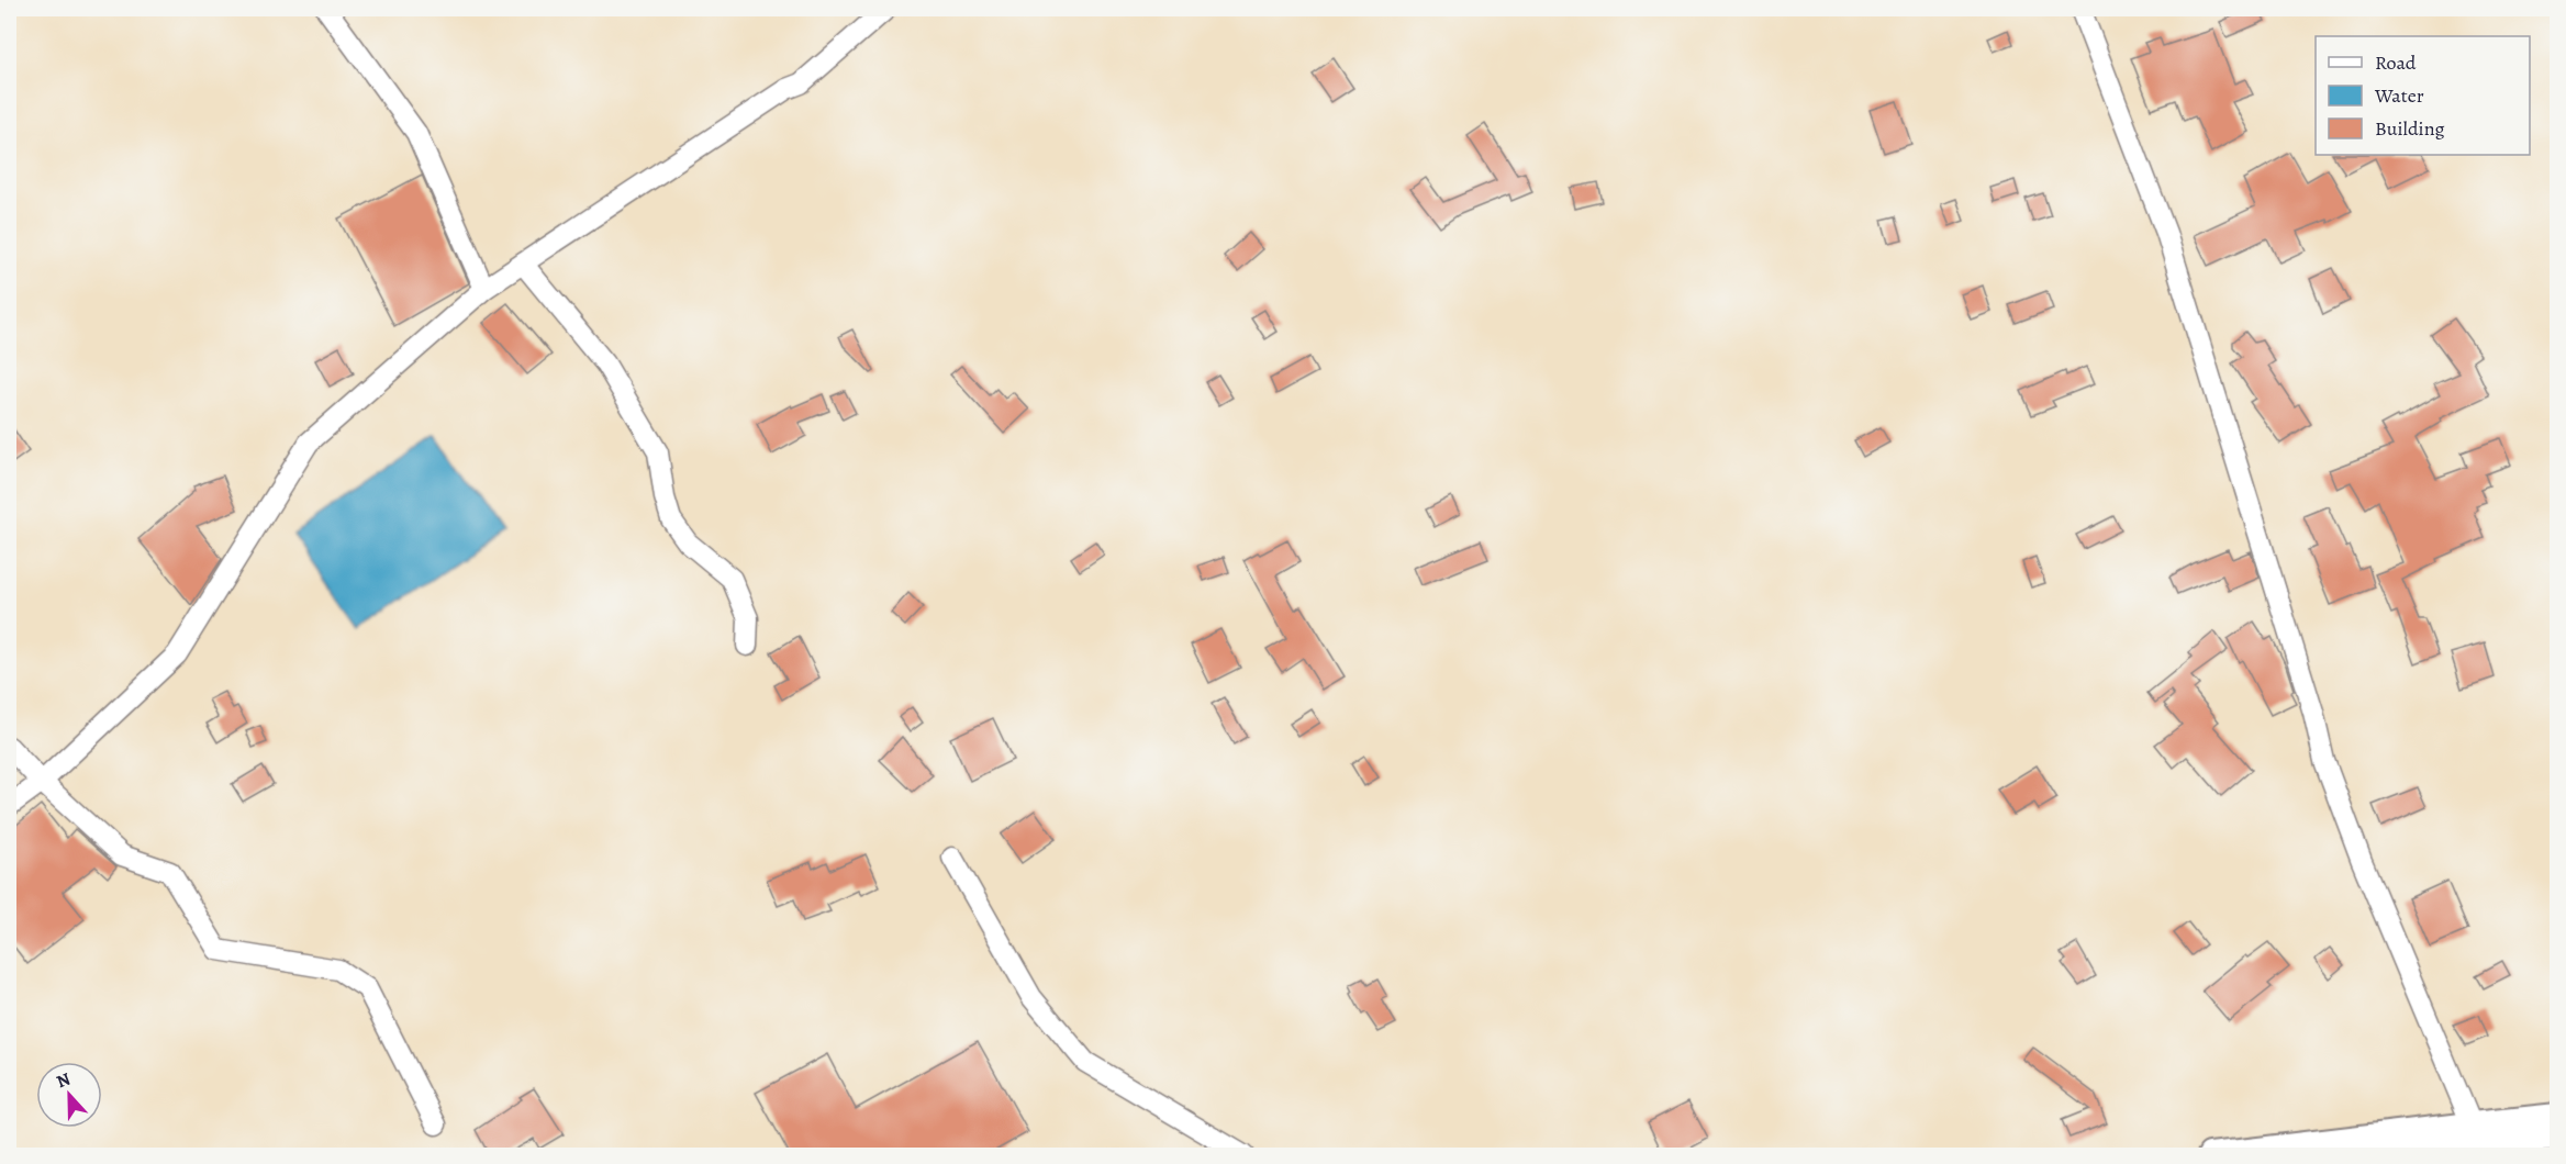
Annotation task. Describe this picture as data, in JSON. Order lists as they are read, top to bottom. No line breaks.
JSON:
{"legend":["Road","Water","Building"],"north":"top"}
